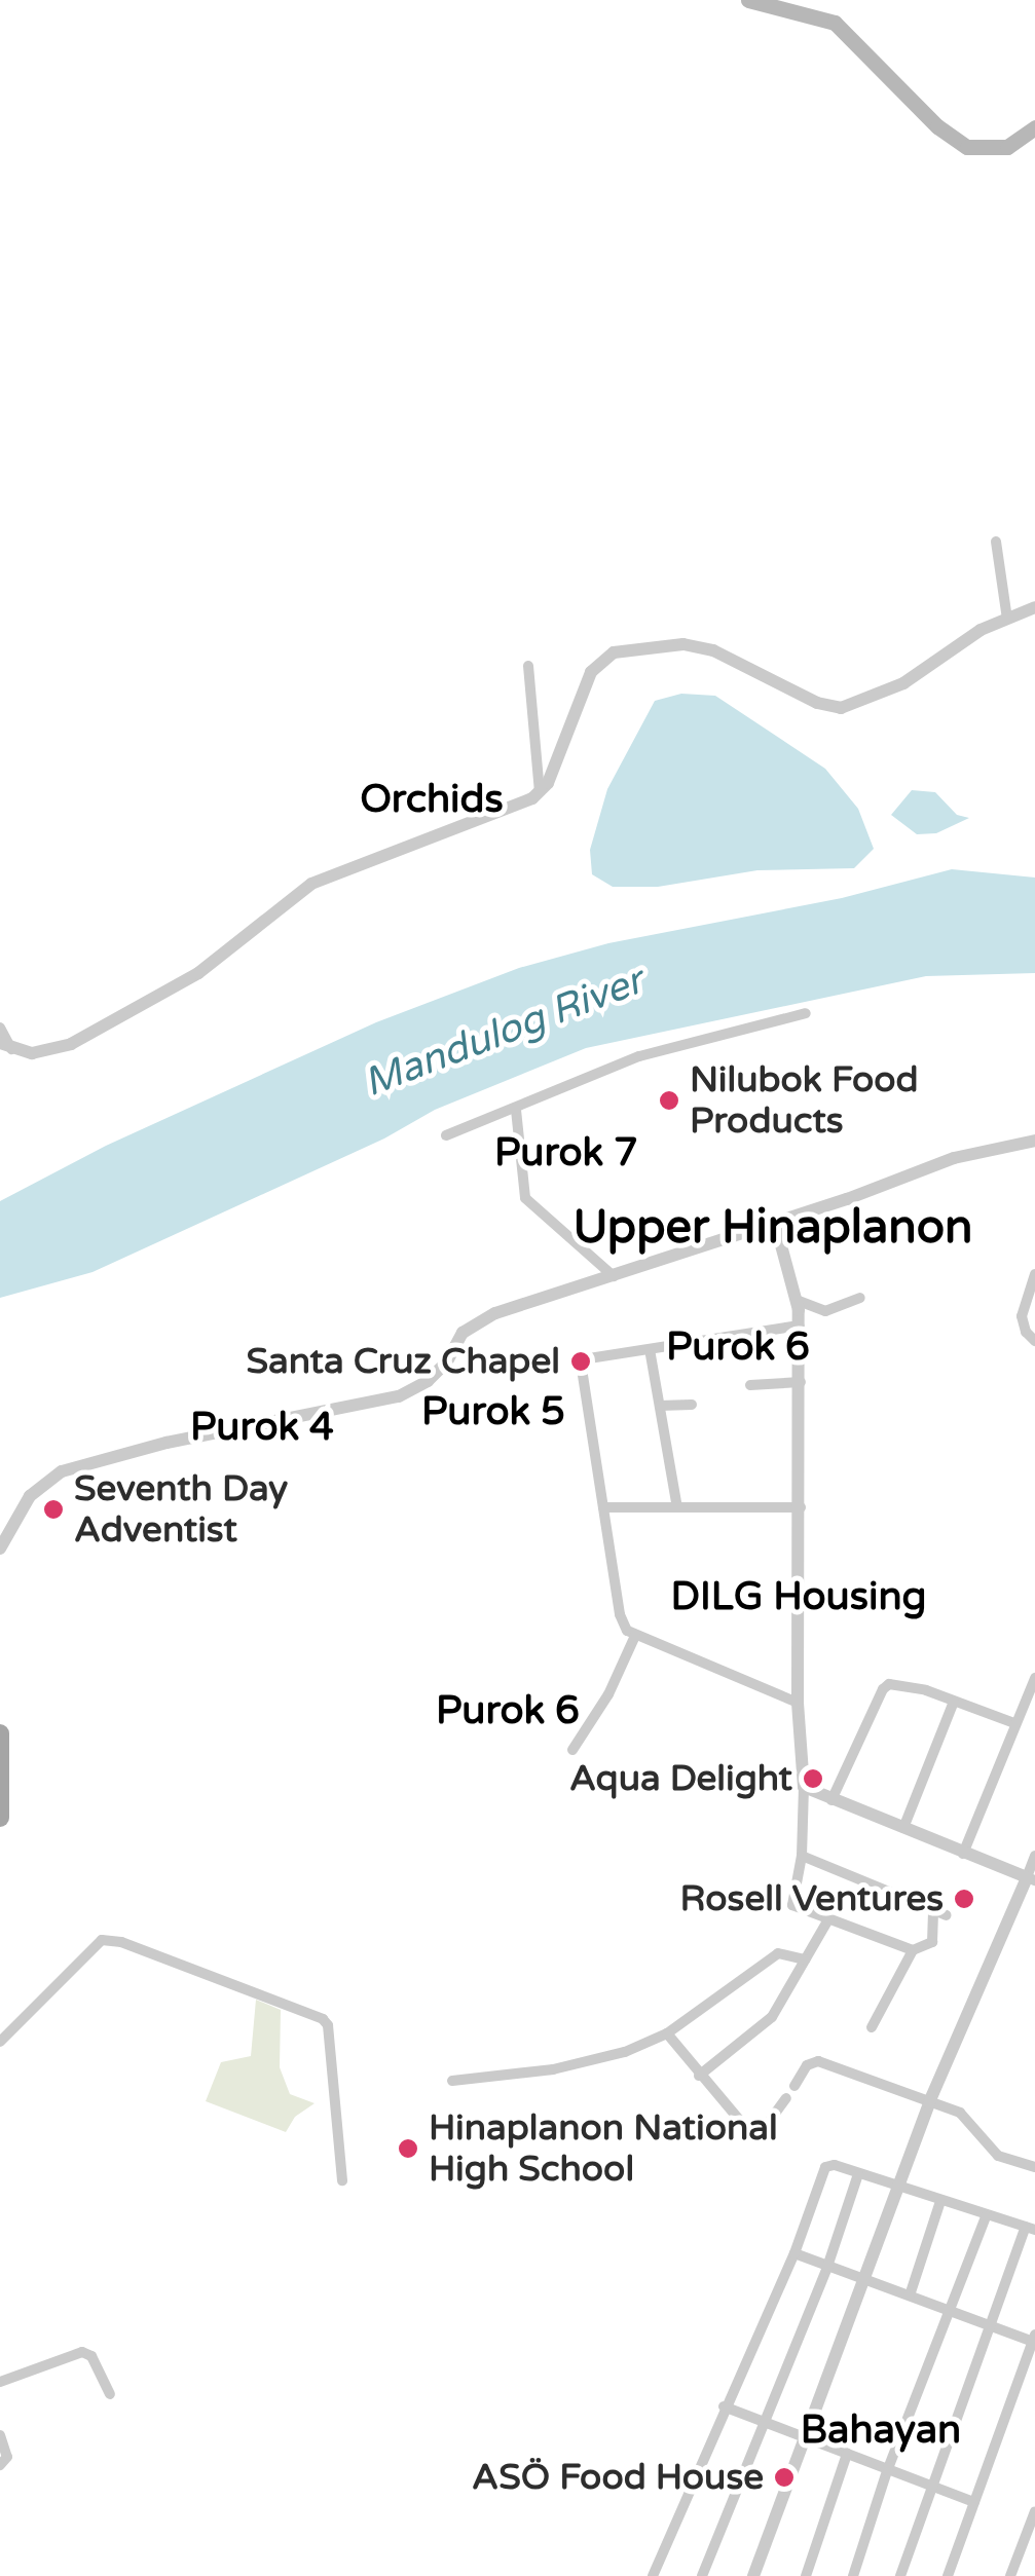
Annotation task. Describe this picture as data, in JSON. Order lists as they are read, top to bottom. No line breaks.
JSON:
{"districts":["Orchids","Purok 7","Upper Hinaplanon","Purok 6","Purok 5","Purok 4","DILG Housing","Purok 6","Bahayan"],"water":["Mandulog River"],"places":["Nilubok Food Products","Santa Cruz Chapel","Seventh Day Adventist","Aqua Delight","Rosell Ventures","Hinaplanon National High School","ASÖ Food House"]}
